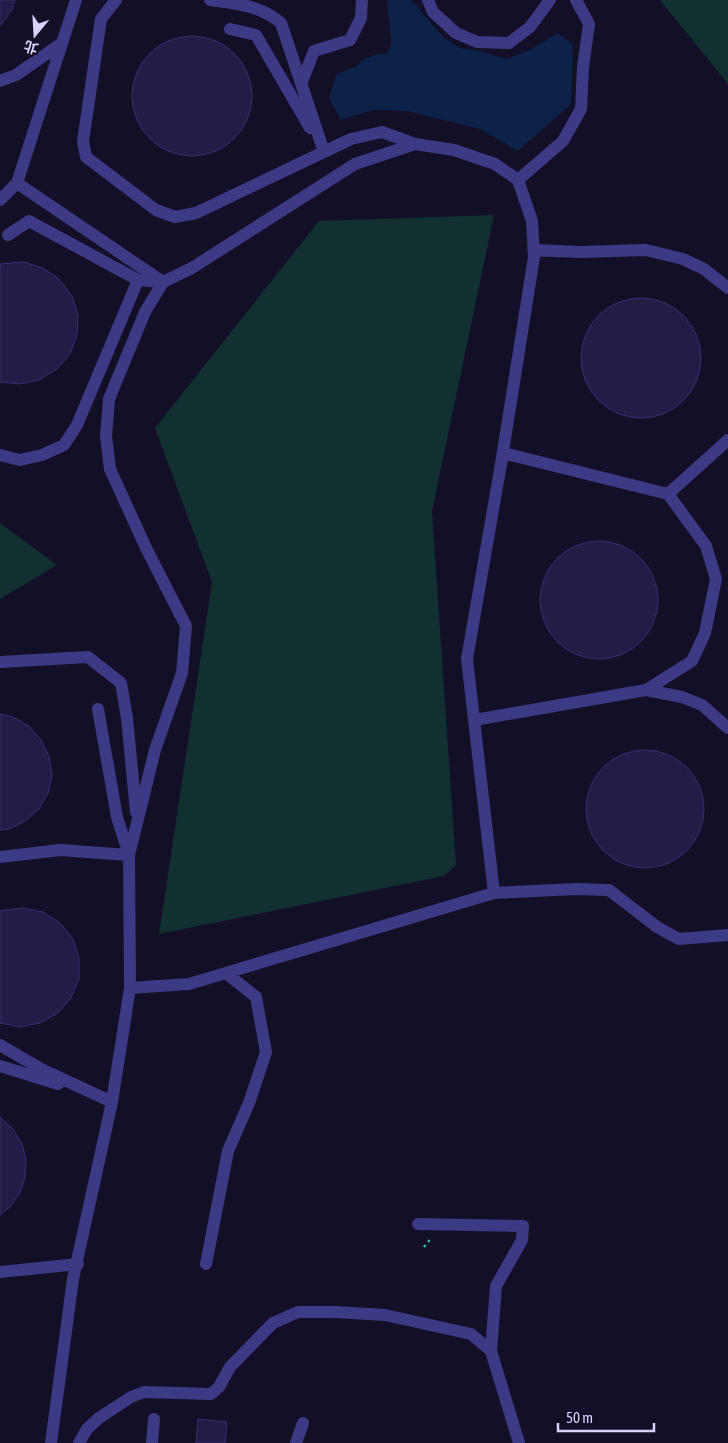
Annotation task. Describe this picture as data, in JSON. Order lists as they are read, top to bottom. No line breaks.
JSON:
{"scale_bar":"50 m","north":"bottom"}
